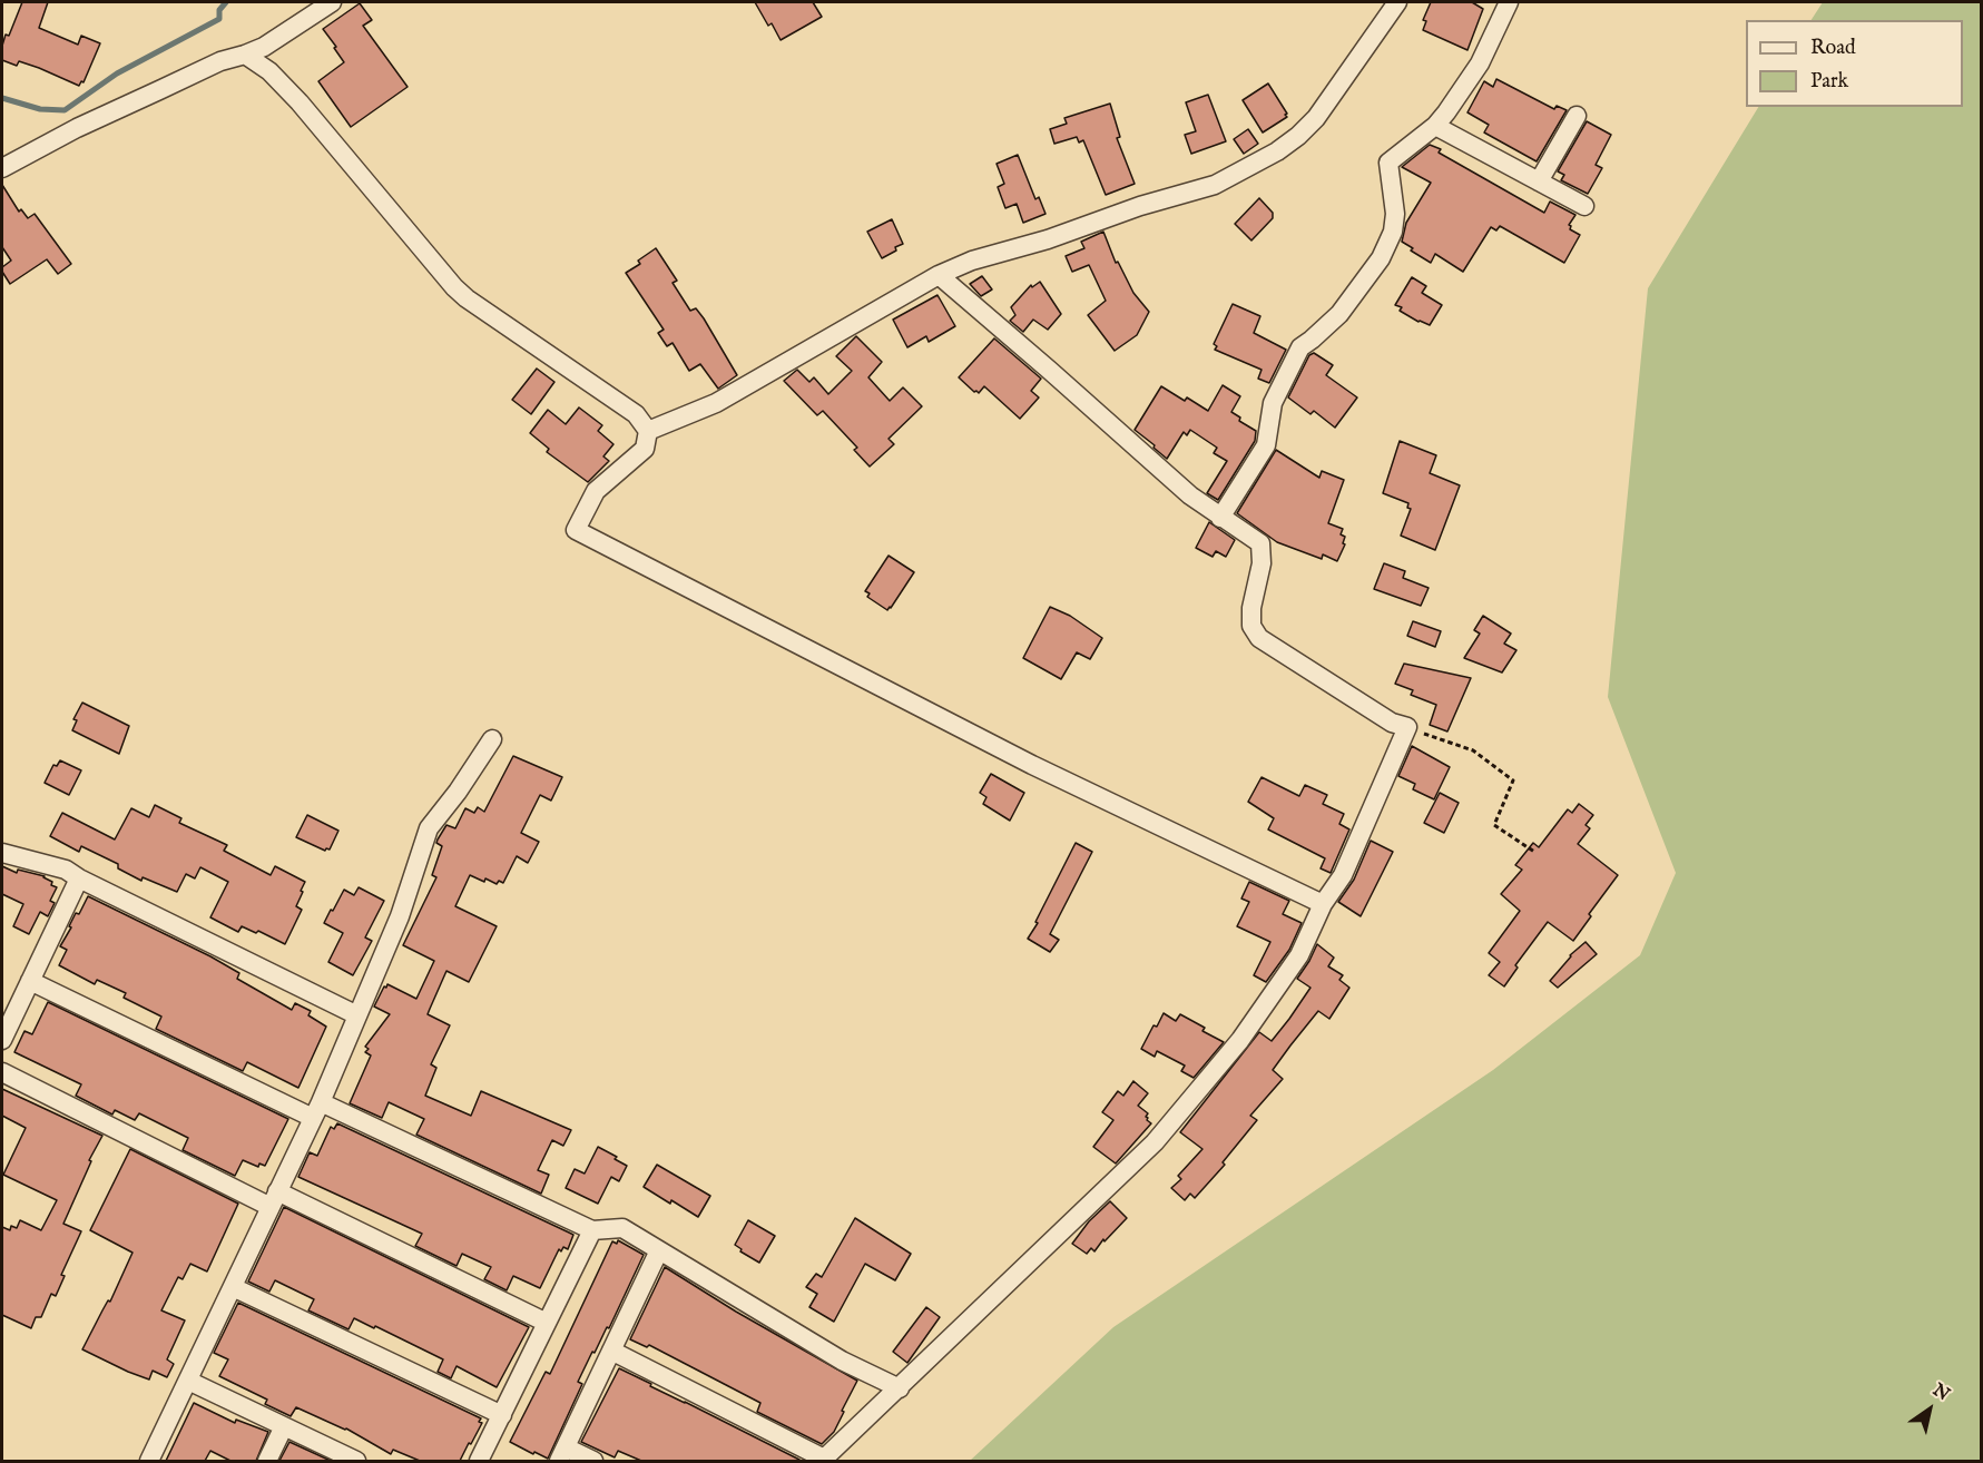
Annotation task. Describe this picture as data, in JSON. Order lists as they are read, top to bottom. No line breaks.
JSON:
{"legend":["Road","Park"],"north":"top right"}
